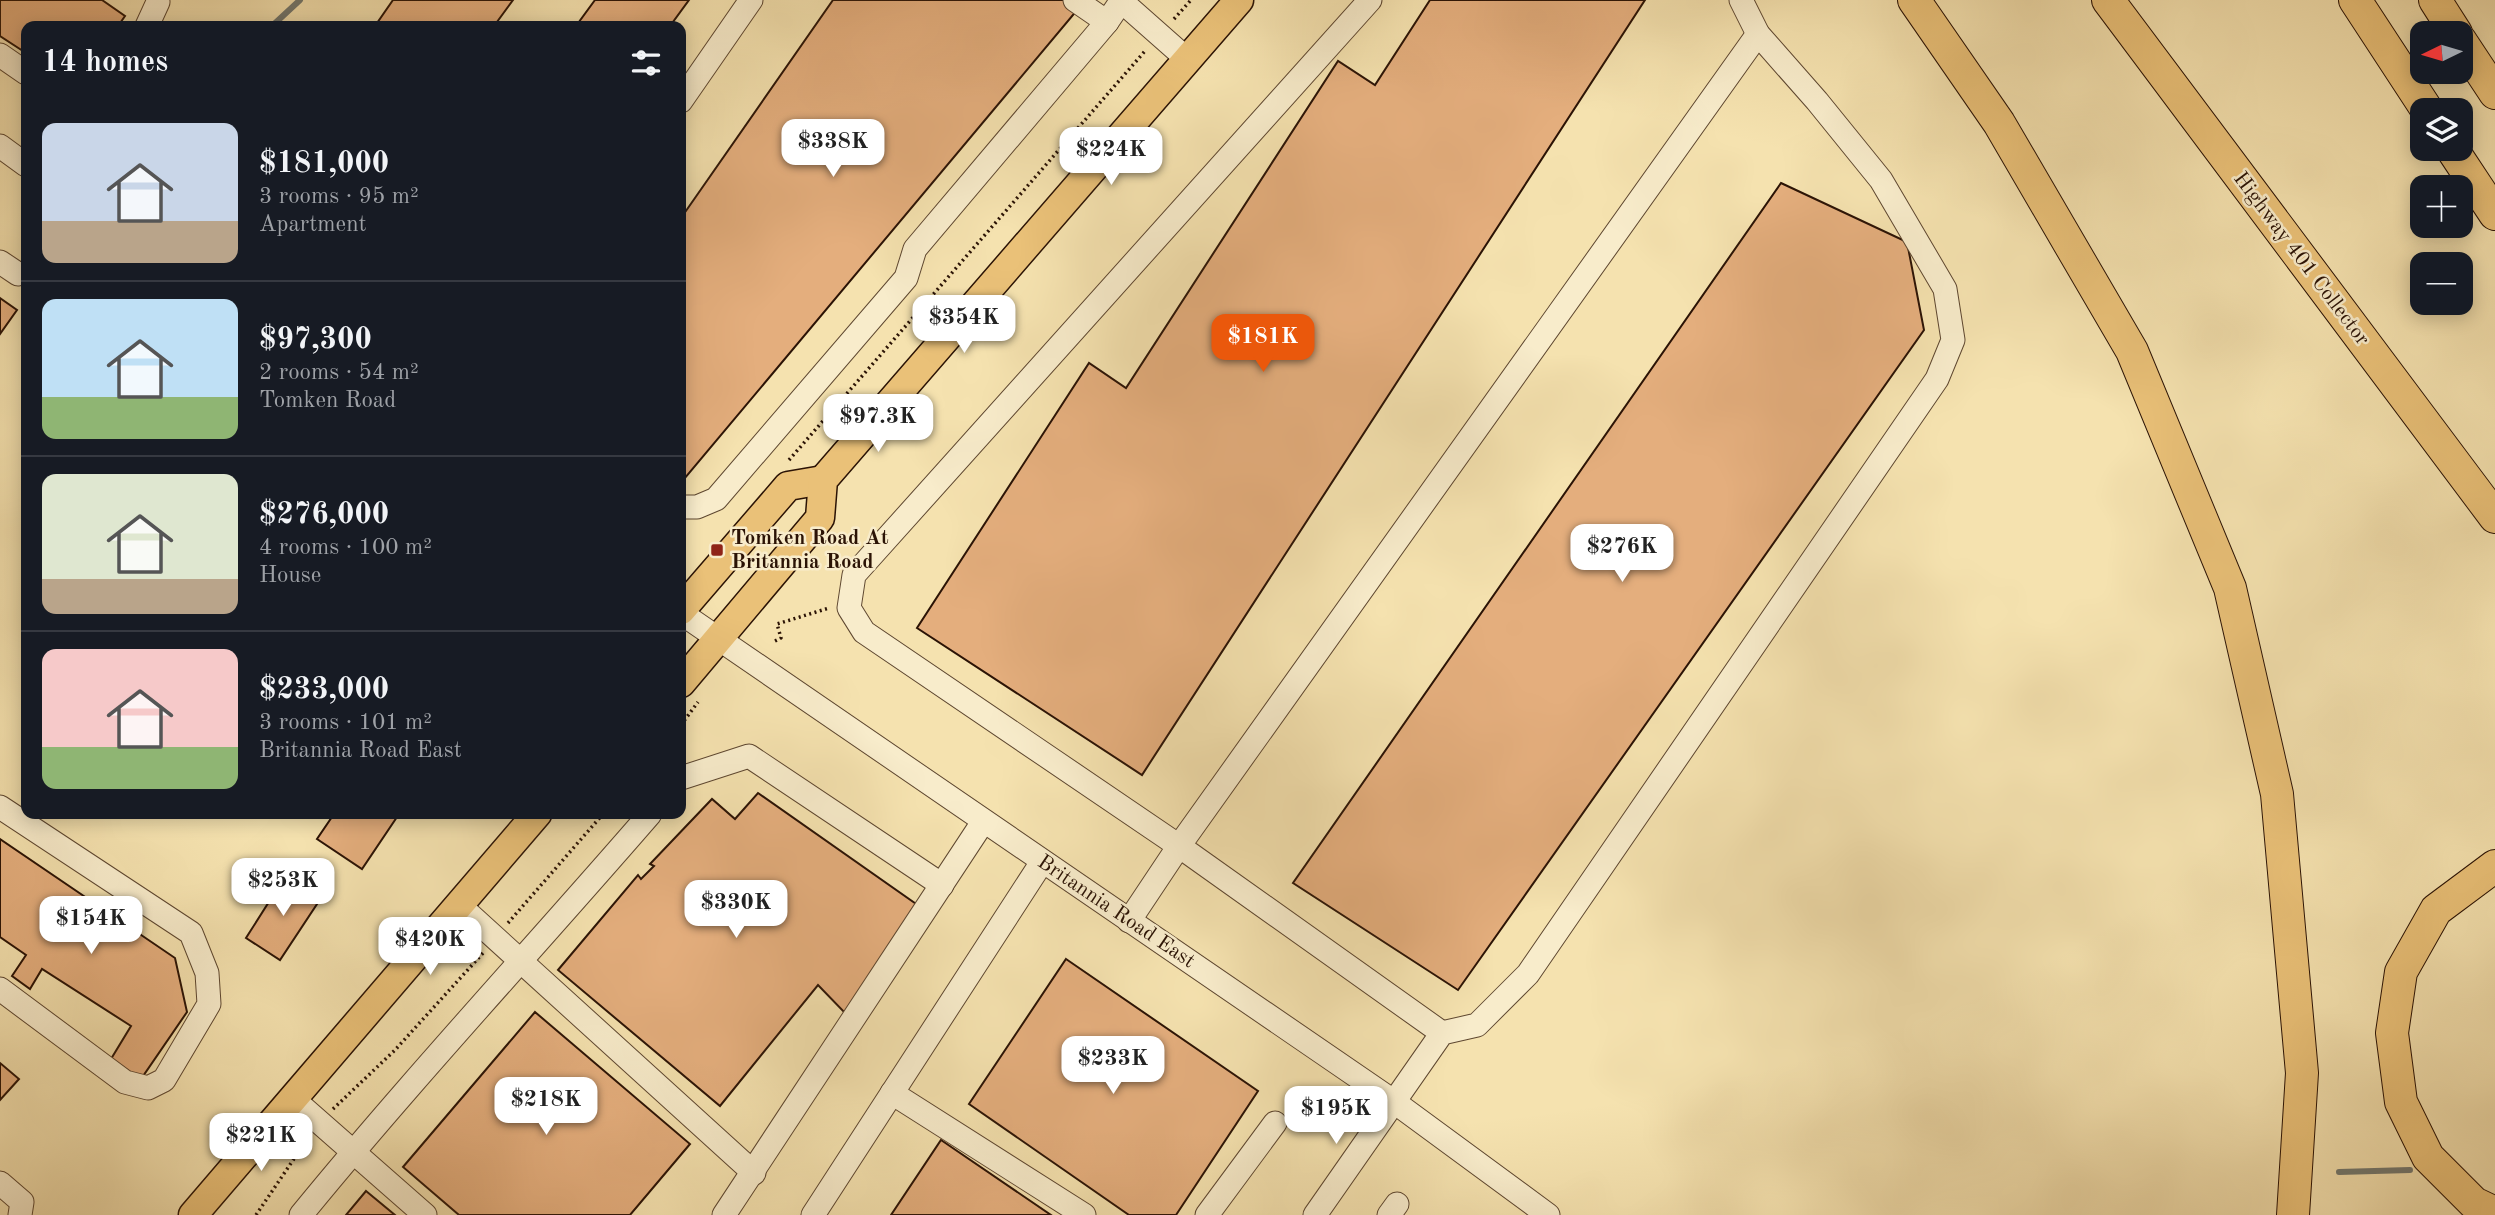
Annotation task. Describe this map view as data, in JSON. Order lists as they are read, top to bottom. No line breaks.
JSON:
{"streets":{"highway":["Highway 401 Collector"],"street":["Britannia Road East"]},"places":{"transit":["Tomken Road At Britannia Road"]},"north":"left","page":{"map_buttons":["+","−"],"heading":"14 homes","list":[{"name":"$181,000","note":"3 rooms · 95 m² · Apartment"},{"name":"$97,300","note":"2 rooms · 54 m² · Tomken Road"},{"name":"$276,000","note":"4 rooms · 100 m² · House"},{"name":"$233,000","note":"3 rooms · 101 m² · Britannia Road East"}],"price":["$338K","$224K","$354K","$181K","$97.3K","$276K","$253K","$330K","$154K","$420K","$233K","$218K","$195K","$221K"]}}
